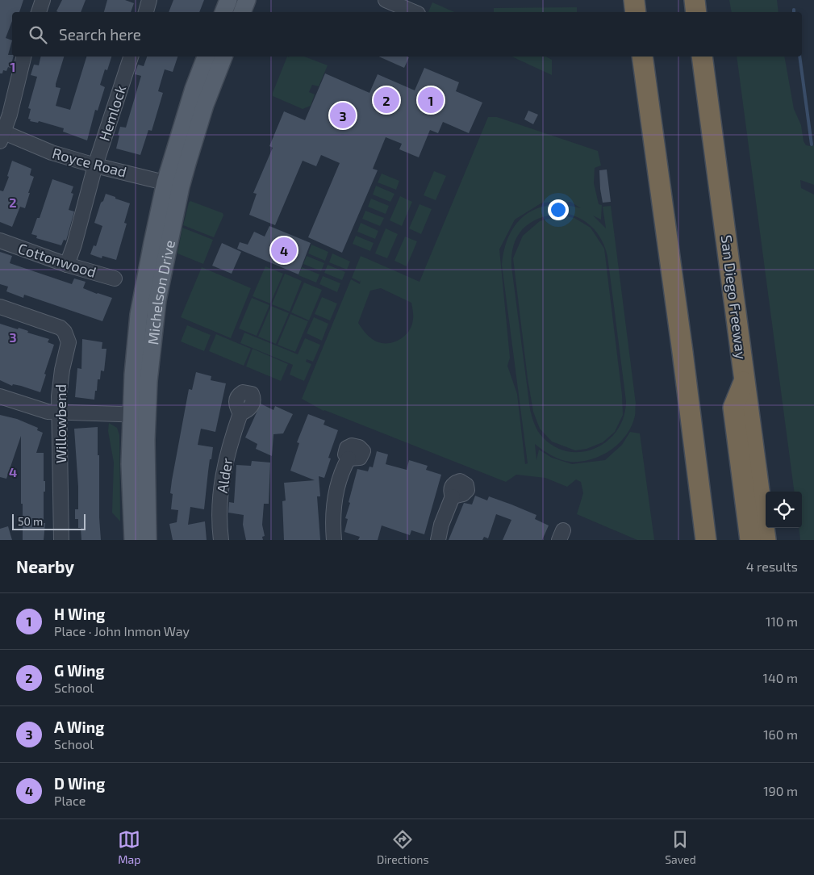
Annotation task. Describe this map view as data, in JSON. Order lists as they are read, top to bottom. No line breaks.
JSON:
{"streets":{"highway":["San Diego Freeway"],"main road":["Michelson Drive"],"street":["Hemlock","Royce Road","Cottonwood","Willowbend","Alder"]},"crossings":[["Hemlock","Royce Road"],["Hemlock","Cottonwood"],["Royce Road","Michelson Drive"]],"scale_bar":"50 m","page":{"search":"Search here","pins":["1","2","3","4"],"scale":"50 m","heading":["Nearby","4 results"],"list":[{"mark":"1","name":"H Wing","note":"Place · John Inmon Way","value":"110 m"},{"mark":"2","name":"G Wing","note":"School","value":"140 m"},{"mark":"3","name":"A Wing","note":"School","value":"160 m"},{"mark":"4","name":"D Wing","note":"Place","value":"190 m"}],"nav":["Map","Directions","Saved"]},"grid":{"rows":["1","2","3","4"]}}
